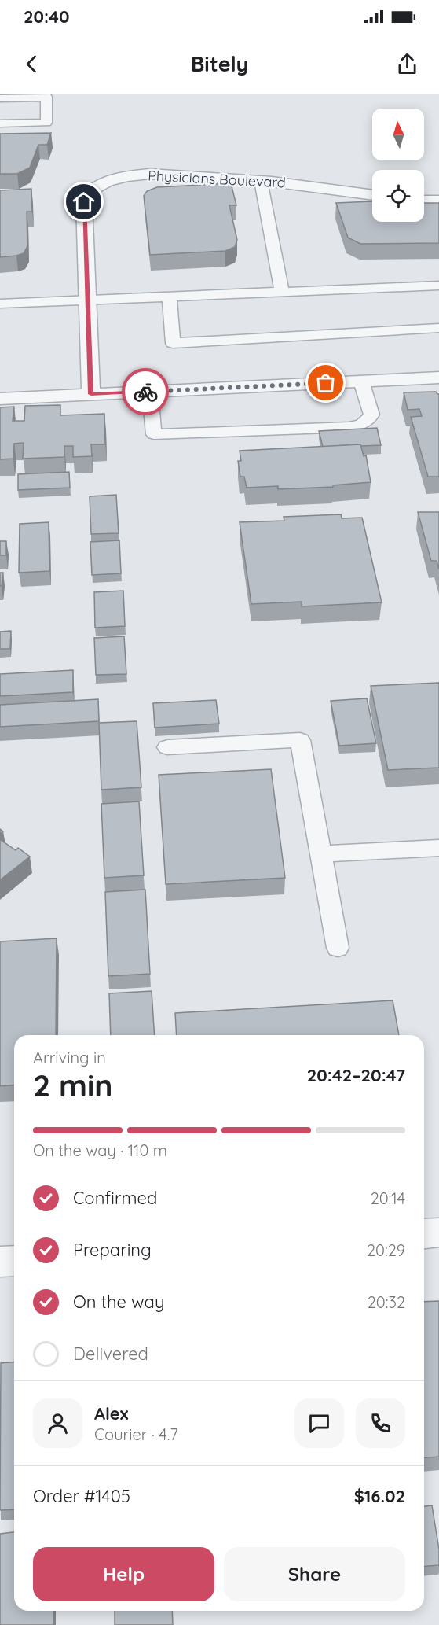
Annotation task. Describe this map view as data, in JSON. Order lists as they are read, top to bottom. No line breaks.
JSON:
{"streets":{"street":["Physicians Boulevard"]},"north":"top","page":{"status":"20:40","header":"Bitely","heading":["2 min","Arriving in","20:42–20:47"],"panel":["Alex","Courier · 4.7","Order #1405","$16.02"],"bar":"On the way · 110 m","list":[["Confirmed","20:14"],["Preparing","20:29"],["On the way","20:32"],"Delivered"],"buttons":["Help","Share"]}}
